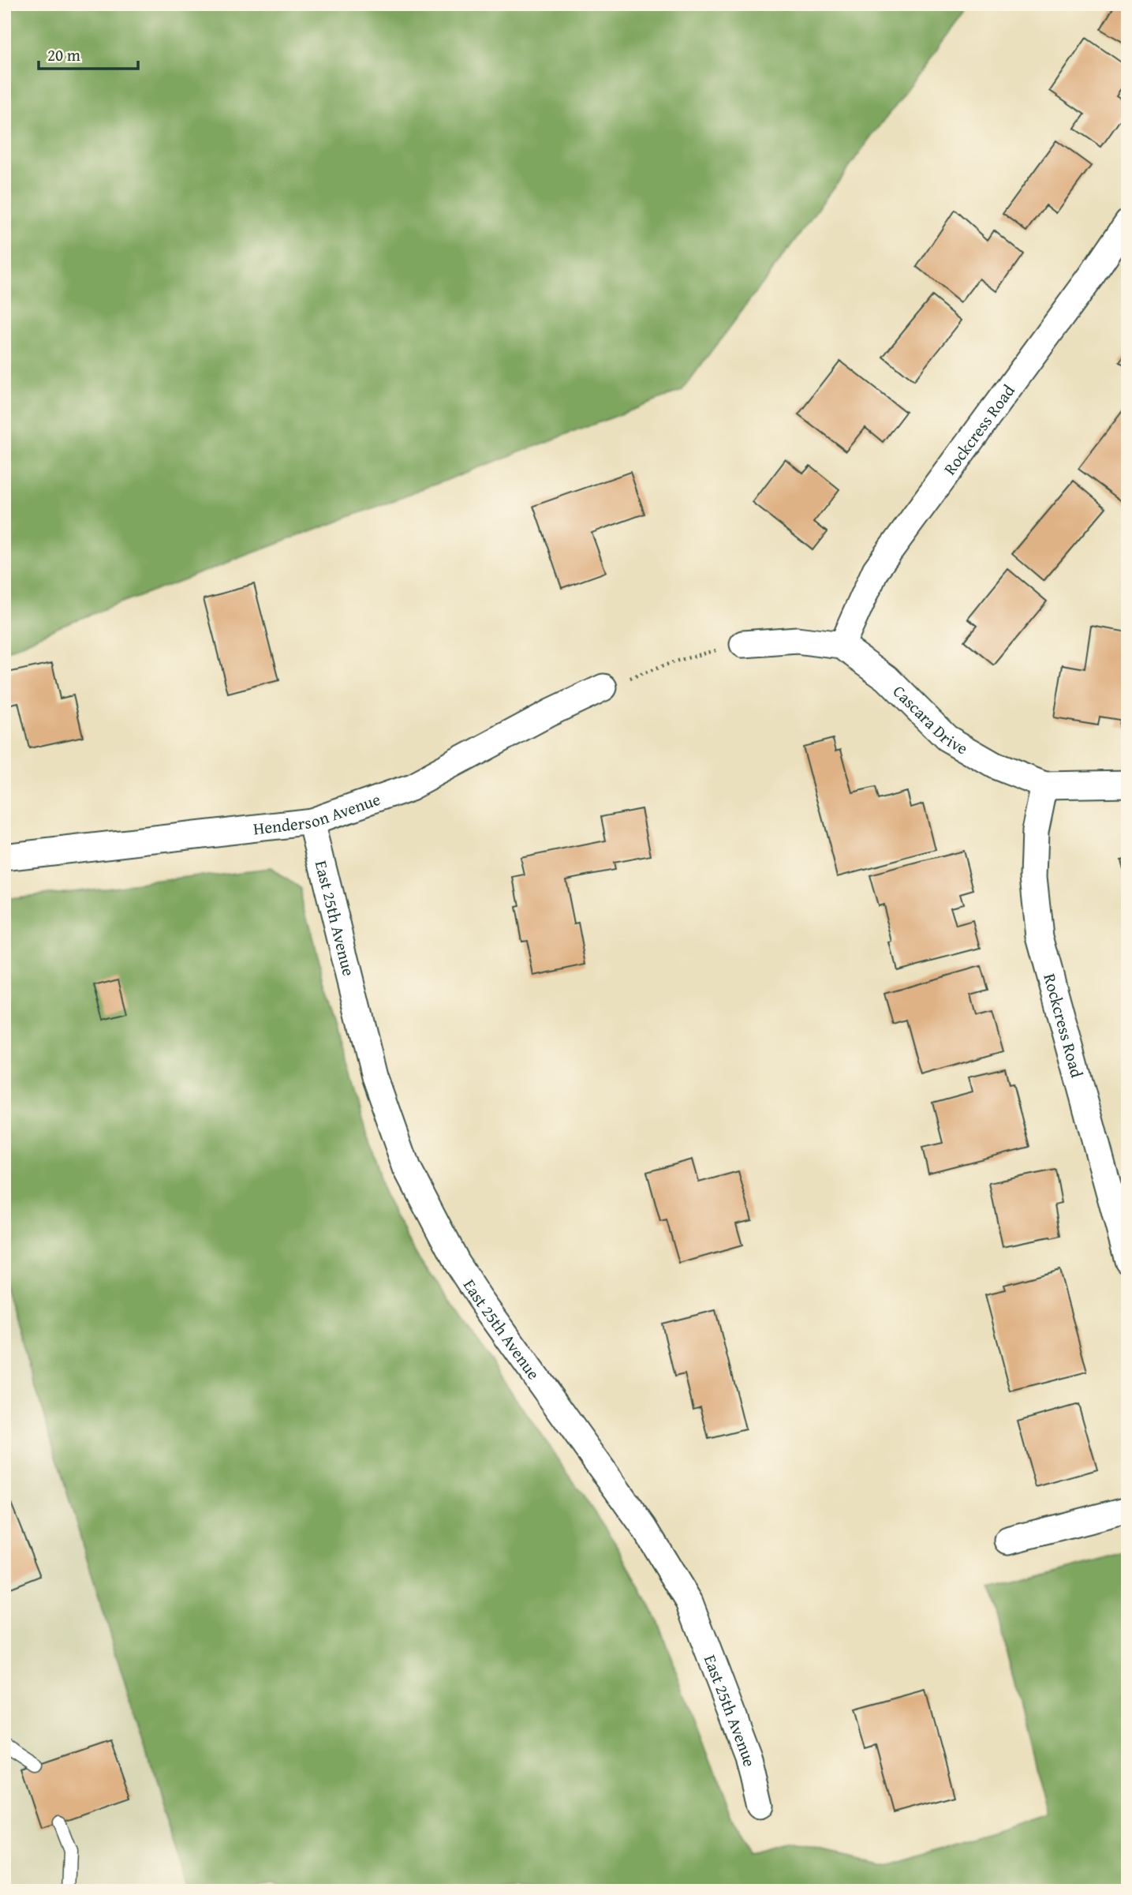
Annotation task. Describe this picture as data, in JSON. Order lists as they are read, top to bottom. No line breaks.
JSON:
{"streets":{"street":["Rockcress Road","Cascara Drive","Henderson Avenue","East 25th Avenue"]},"crossings":[["Rockcress Road","Cascara Drive"],["Henderson Avenue","East 25th Avenue"]],"scale_bar":"20 m"}
